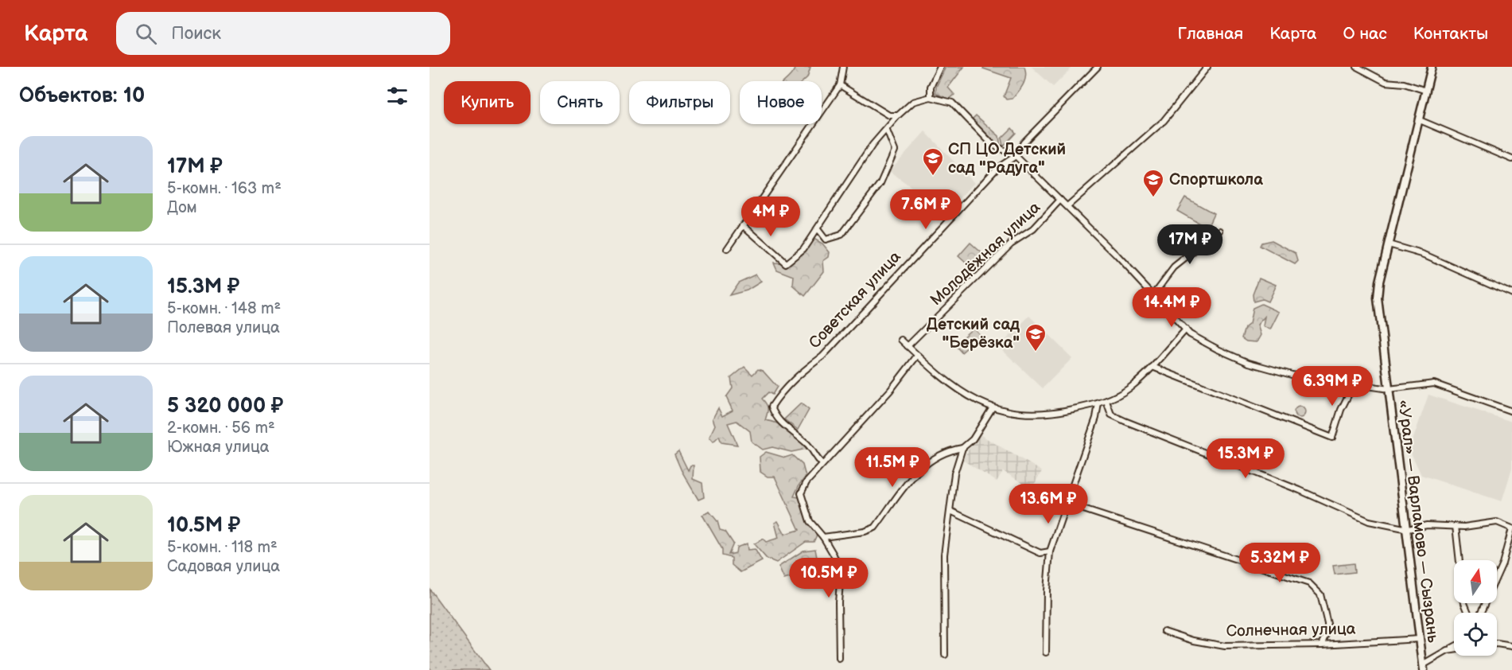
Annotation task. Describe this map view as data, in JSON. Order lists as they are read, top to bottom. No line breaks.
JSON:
{"streets":{"main road":["«Урал» — Варламово — Сызрань"],"street":["Молодёжная улица","Советская улица","Солнечная улица"]},"crossings":[["«Урал» — Варламово — Сызрань","Солнечная улица"]],"places":{"school or university":["СП ЦО Детский сад \"Радуга\"","Спортшкола","Детский сад \"Берёзка\""]},"north":"top","page":{"header":"Карта","search":"Поиск","nav":["Главная","Карта","О нас","Контакты"],"heading":"Объектов: 10","chip":["Купить","Снять","Фильтры","Новое"],"list":[{"name":"17M ₽","note":"5-комн. · 163 m² · Дом"},{"name":"15.3M ₽","note":"5-комн. · 148 m² · Полевая улица"},{"name":"5 320 000 ₽","note":"2-комн. · 56 m² · Южная улица"},{"name":"10.5M ₽","note":"5-комн. · 118 m² · Садовая улица"}],"price":["7.6M ₽","4M ₽","17M ₽","14.4M ₽","6.39M ₽","15.3M ₽","11.5M ₽","13.6M ₽","5.32M ₽","10.5M ₽"]}}
